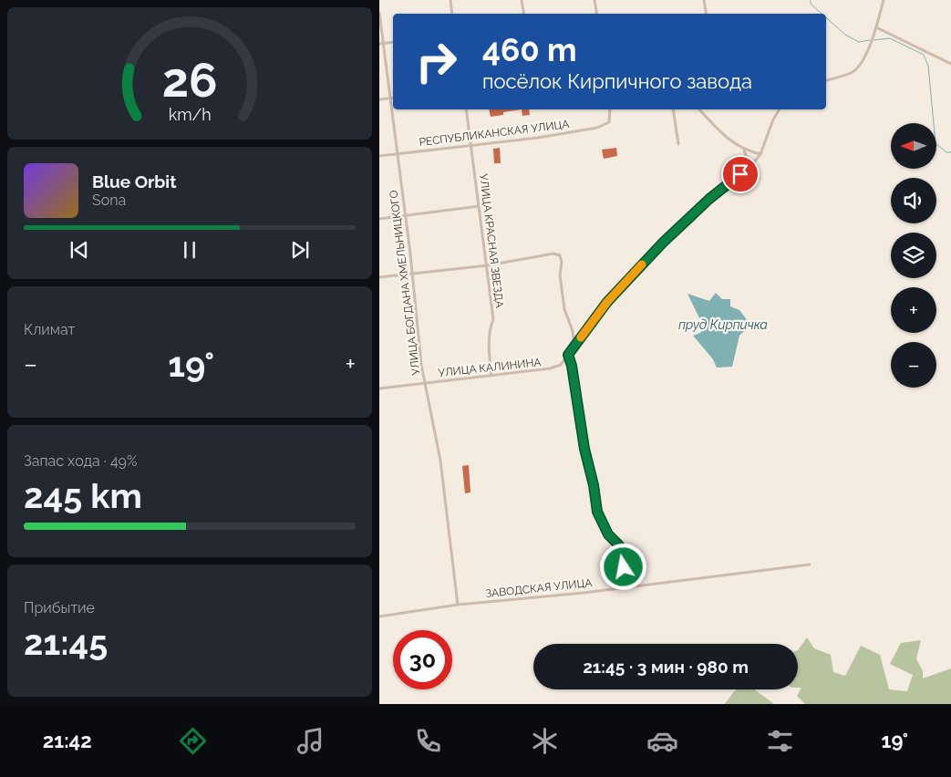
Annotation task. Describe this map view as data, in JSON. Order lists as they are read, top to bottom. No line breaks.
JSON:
{"streets":{"street":["РЕСПУБЛИКАНСКАЯ УЛИЦА","УЛИЦА КРАСНАЯ ЗВЕЗДА","УЛИЦА БОГДАНА ХМЕЛЬНИЦКОГО","УЛИЦА КАЛИНИНА","ЗАВОДСКАЯ УЛИЦА"]},"crossings":[["РЕСПУБЛИКАНСКАЯ УЛИЦА","УЛИЦА КРАСНАЯ ЗВЕЗДА"],["РЕСПУБЛИКАНСКАЯ УЛИЦА","УЛИЦА БОГДАНА ХМЕЛЬНИЦКОГО"],["УЛИЦА КРАСНАЯ ЗВЕЗДА","УЛИЦА КАЛИНИНА"],["УЛИЦА БОГДАНА ХМЕЛЬНИЦКОГО","УЛИЦА КАЛИНИНА"],["УЛИЦА БОГДАНА ХМЕЛЬНИЦКОГО","ЗАВОДСКАЯ УЛИЦА"]],"water":["пруд Кирпичка"],"north":"left","page":{"turn":["460 m","посёлок Кирпичного завода"],"map_buttons":["+","−"],"song":["Blue Orbit","Sona"],"tile":["Климат",["Запас хода · 49%","245 km"],["Прибытие","21:45"]],"heat":["−","19°","+"],"limit":"30","trip":"21:45 · 3 мин · 980 m","tabs":["21:42","19°"],"gauge":["26","km/h"]}}
